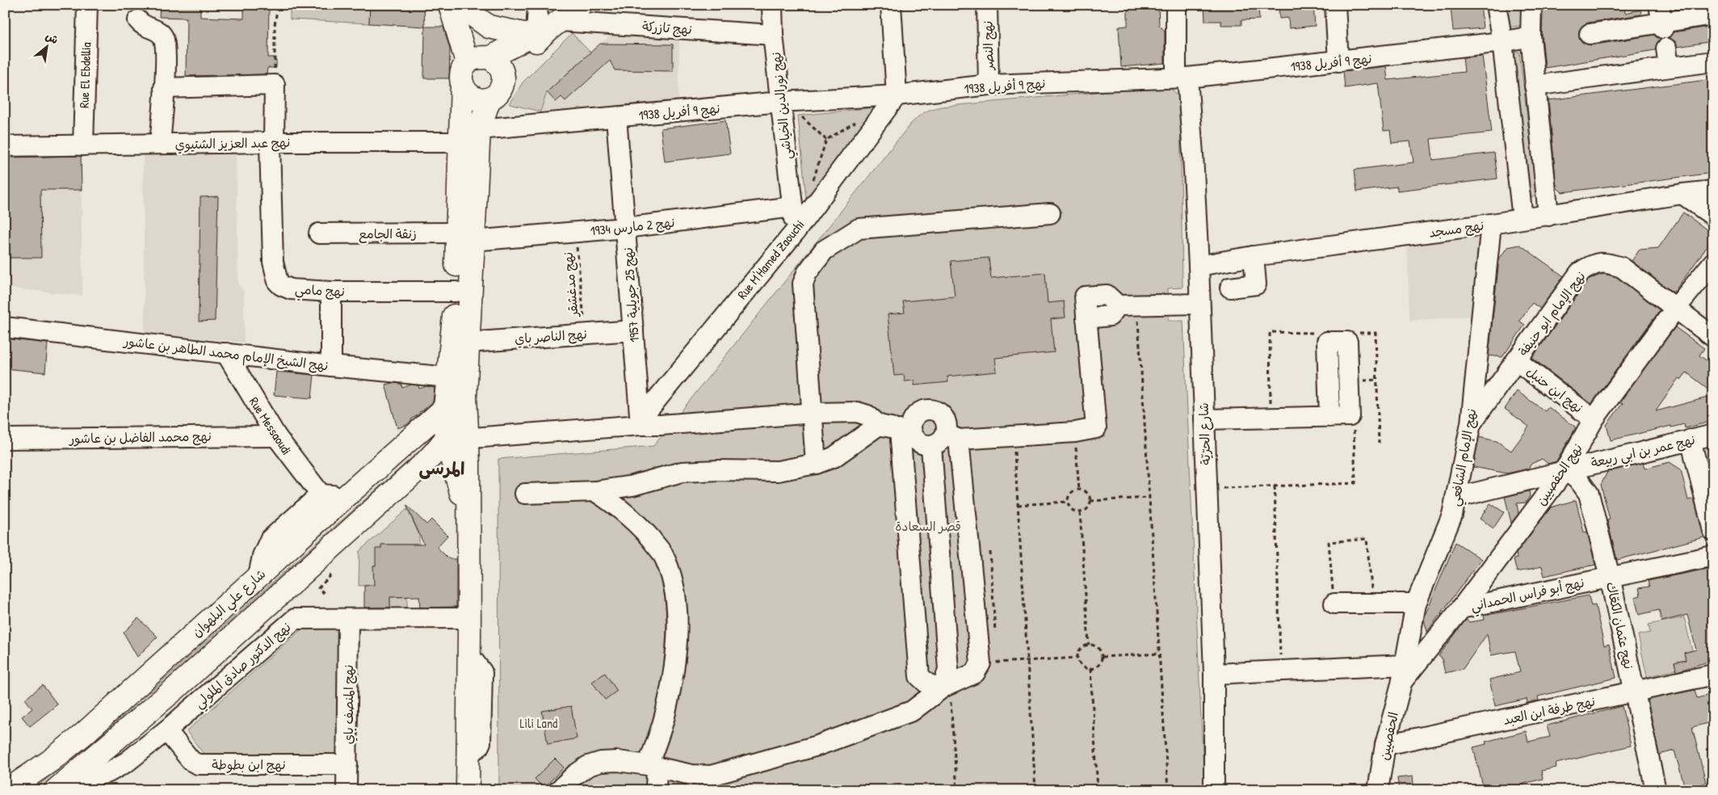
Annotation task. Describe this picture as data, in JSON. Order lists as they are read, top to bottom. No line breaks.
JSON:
{"streets":{"main road":["شارع علي البلهوان"],"street":["نهج تازركة","نهج النصر","نهج 9 أفريل 1938","Rue El Ebdellia","نهج نورالدين الخياشي","نهج عبد العزيز الشتيوي","نهج 2 مارس 1934","نهج مسجد","زنقة الجامع","Rue M'Hamed Zaouchi","نهج مامي","نهج 25 جويلية 1957","نهج الإمام ابو حنيفة","نهج الناصر باي","نهج الشيخ الإمام محمد الطاهر بن عاشور","نهج ابن حنبل","Rue Messaoudi","شارع الحرّيّة","نهج محمد الفاضل بن عاشور","نهج عمر بن ابي ربيعة","نهج الإمام الشافعي","نهج الحفصيين","نهج أبو فراس الحمداني","نهج عثمان الكعّاك","نهج الدكتور صادق الملولي","نهج المنصف باي","نهج طرفة ابن العبد","الحفصيين","نهج ابن بطوطة"],"path":["نهج مدغشقر"]},"crossings":[["نهج تازركة","نهج نورالدين الخياشي"],["نهج النصر","نهج 9 أفريل 1938"],["نهج 9 أفريل 1938","نهج نورالدين الخياشي"],["نهج 9 أفريل 1938","Rue M'Hamed Zaouchi"],["نهج 9 أفريل 1938","نهج 25 جويلية 1957"],["نهج 9 أفريل 1938","شارع الحرّيّة"],["Rue El Ebdellia","نهج عبد العزيز الشتيوي"],["نهج نورالدين الخياشي","نهج 2 مارس 1934"],["نهج نورالدين الخياشي","Rue M'Hamed Zaouchi"],["نهج عبد العزيز الشتيوي","نهج مامي"],["نهج 2 مارس 1934","زنقة الجامع"],["نهج 2 مارس 1934","نهج مدغشقر"],["نهج 2 مارس 1934","نهج 25 جويلية 1957"],["نهج 2 مارس 1934","شارع علي البلهوان"],["نهج مسجد","شارع الحرّيّة"],["نهج مسجد","نهج الإمام الشافعي"],["زنقة الجامع","شارع علي البلهوان"],["Rue M'Hamed Zaouchi","نهج 25 جويلية 1957"],["نهج مدغشقر","نهج الناصر باي"],["نهج 25 جويلية 1957","نهج الناصر باي"],["نهج الإمام ابو حنيفة","نهج ابن حنبل"],["نهج الإمام ابو حنيفة","نهج الإمام الشافعي"],["نهج الإمام ابو حنيفة","نهج الحفصيين"],["نهج الناصر باي","شارع علي البلهوان"],["نهج الشيخ الإمام محمد الطاهر بن عاشور","Rue Messaoudi"],["نهج ابن حنبل","نهج الحفصيين"],["Rue Messaoudi","نهج محمد الفاضل بن عاشور"],["نهج عمر بن ابي ربيعة","نهج الإمام الشافعي"],["نهج عمر بن ابي ربيعة","نهج الحفصيين"],["نهج عمر بن ابي ربيعة","نهج عثمان الكعّاك"],["نهج الإمام الشافعي","نهج الحفصيين"],["نهج الإمام الشافعي","الحفصيين"],["نهج الحفصيين","نهج أبو فراس الحمداني"],["نهج الحفصيين","نهج عثمان الكعّاك"],["نهج الحفصيين","الحفصيين"],["نهج أبو فراس الحمداني","نهج عثمان الكعّاك"],["شارع علي البلهوان","نهج الدكتور صادق الملولي"],["نهج عثمان الكعّاك","نهج طرفة ابن العبد"],["نهج الدكتور صادق الملولي","نهج المنصف باي"],["نهج الدكتور صادق الملولي","نهج ابن بطوطة"],["نهج المنصف باي","نهج ابن بطوطة"],["نهج طرفة ابن العبد","الحفصيين"]],"districts":["المرسى"],"parks":["قصر السعادة","Lili Land"],"north":"top right"}
